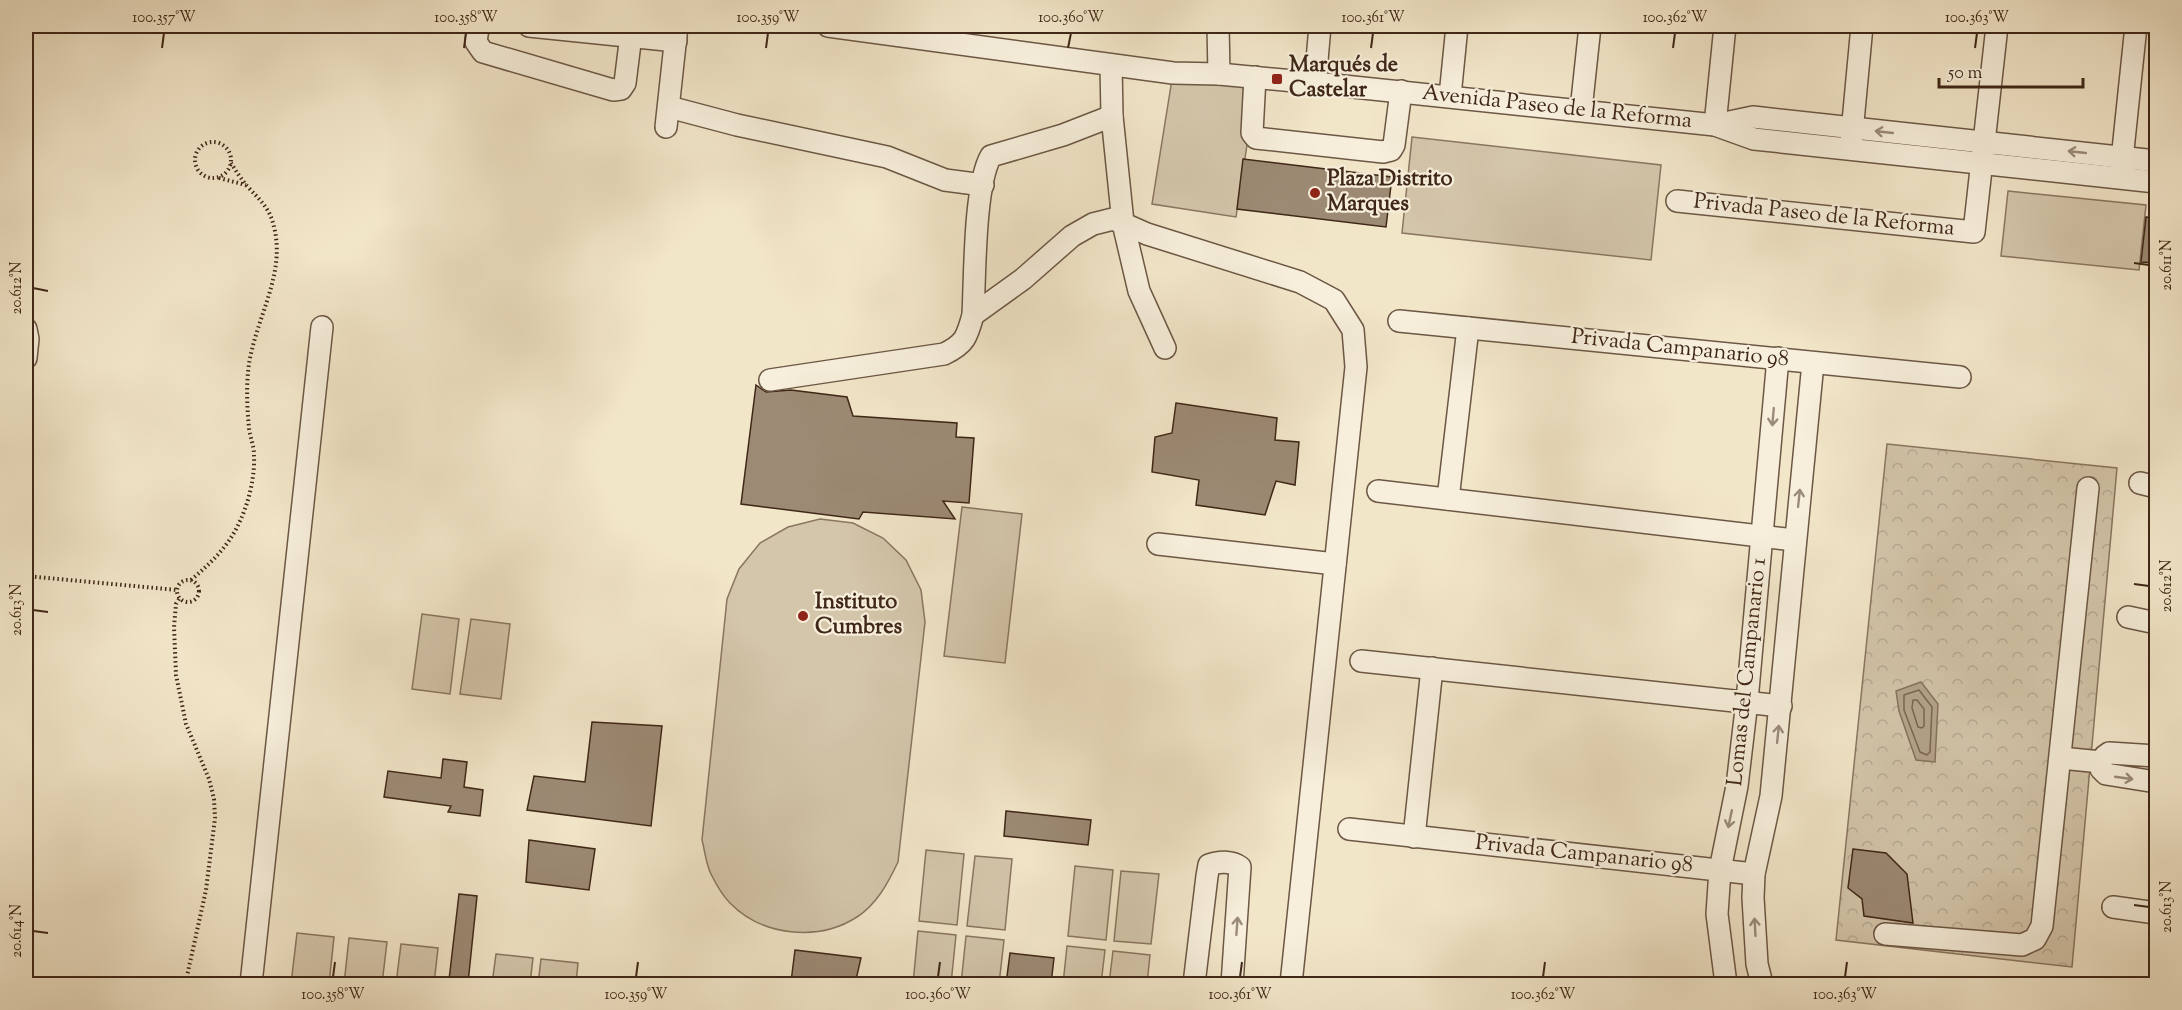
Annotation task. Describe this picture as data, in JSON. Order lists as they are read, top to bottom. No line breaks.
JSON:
{"streets":{"street":["Avenida Paseo de la Reforma","Privada Paseo de la Reforma","Privada Campanario 98","Lomas del Campanario 1"]},"crossings":[["Avenida Paseo de la Reforma","Privada Paseo de la Reforma"],["Privada Campanario 98","Lomas del Campanario 1"]],"places":{"transit":["Marqués de Castelar"],"other":["Plaza Distrito Marques","Instituto Cumbres"]},"scale_bar":"50 m","coordinates":["100.357°W","100.358°W","100.359°W","100.360°W","100.361°W","100.362°W","100.363°W","20.611°N","20.612°N","20.613°N","20.614°N"]}
